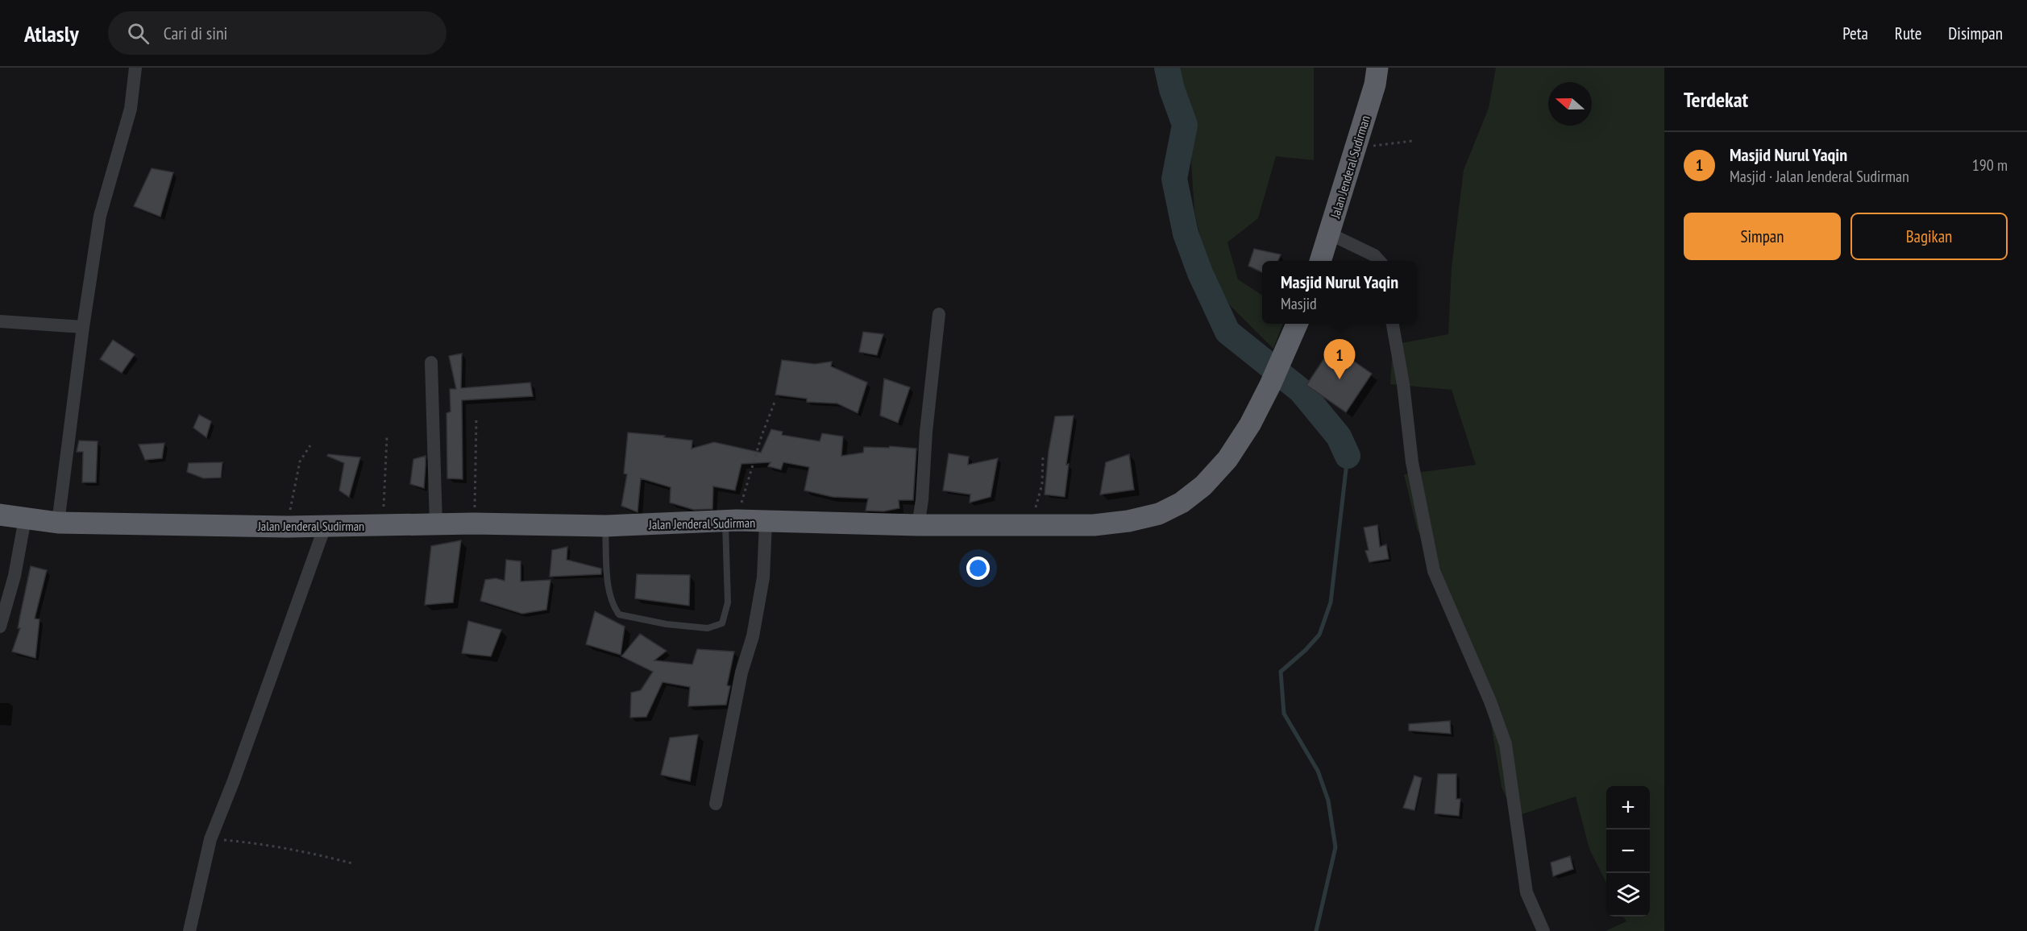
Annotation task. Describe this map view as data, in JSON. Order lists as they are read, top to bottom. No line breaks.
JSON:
{"streets":{"highway":["Jalan Jenderal Sudirman"]},"north":"left","page":{"header":"Atlasly","search":"Cari di sini","nav":["Peta","Rute","Disimpan"],"heading":"Terdekat","list":[{"mark":"1","name":"Masjid Nurul Yaqin","note":"Masjid · Jalan Jenderal Sudirman","value":"190 m"}],"buttons":["Simpan","Bagikan"],"popup":["Masjid Nurul Yaqin","Masjid"],"pins":"1","map_buttons":["+","−"]}}
